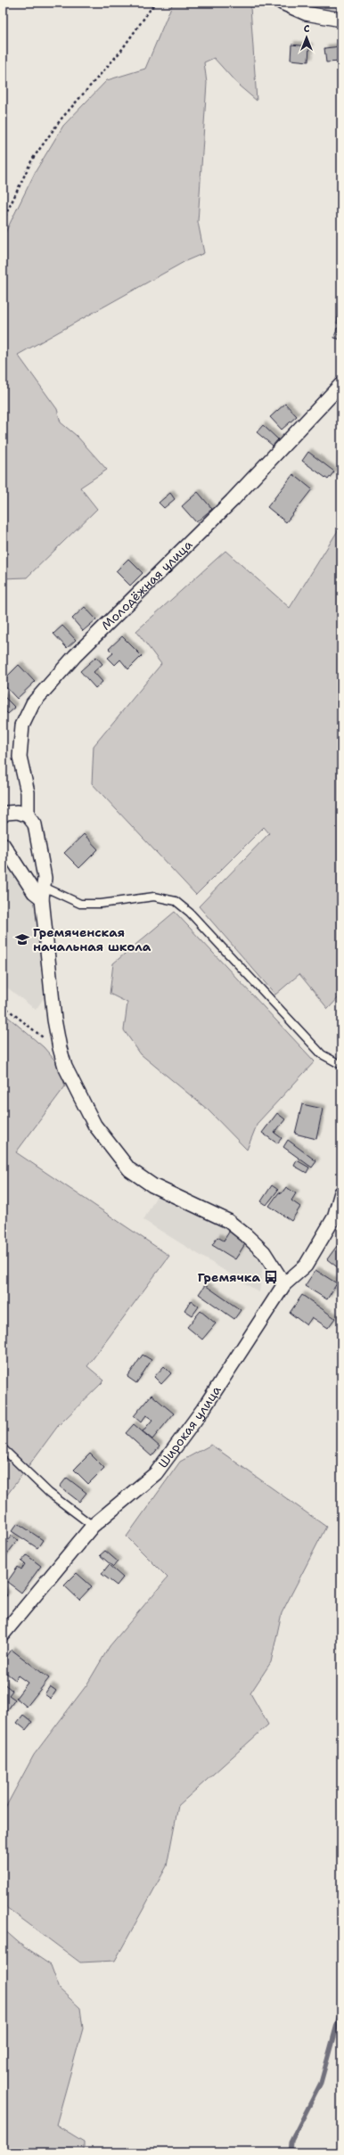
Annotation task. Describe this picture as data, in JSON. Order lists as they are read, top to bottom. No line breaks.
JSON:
{"streets":{"street":["Молодёжная улица","Широкая улица"]},"places":{"school or university":["Гремяченская начальная школа"],"bus stop":["Гремячка"]},"north":"top"}
